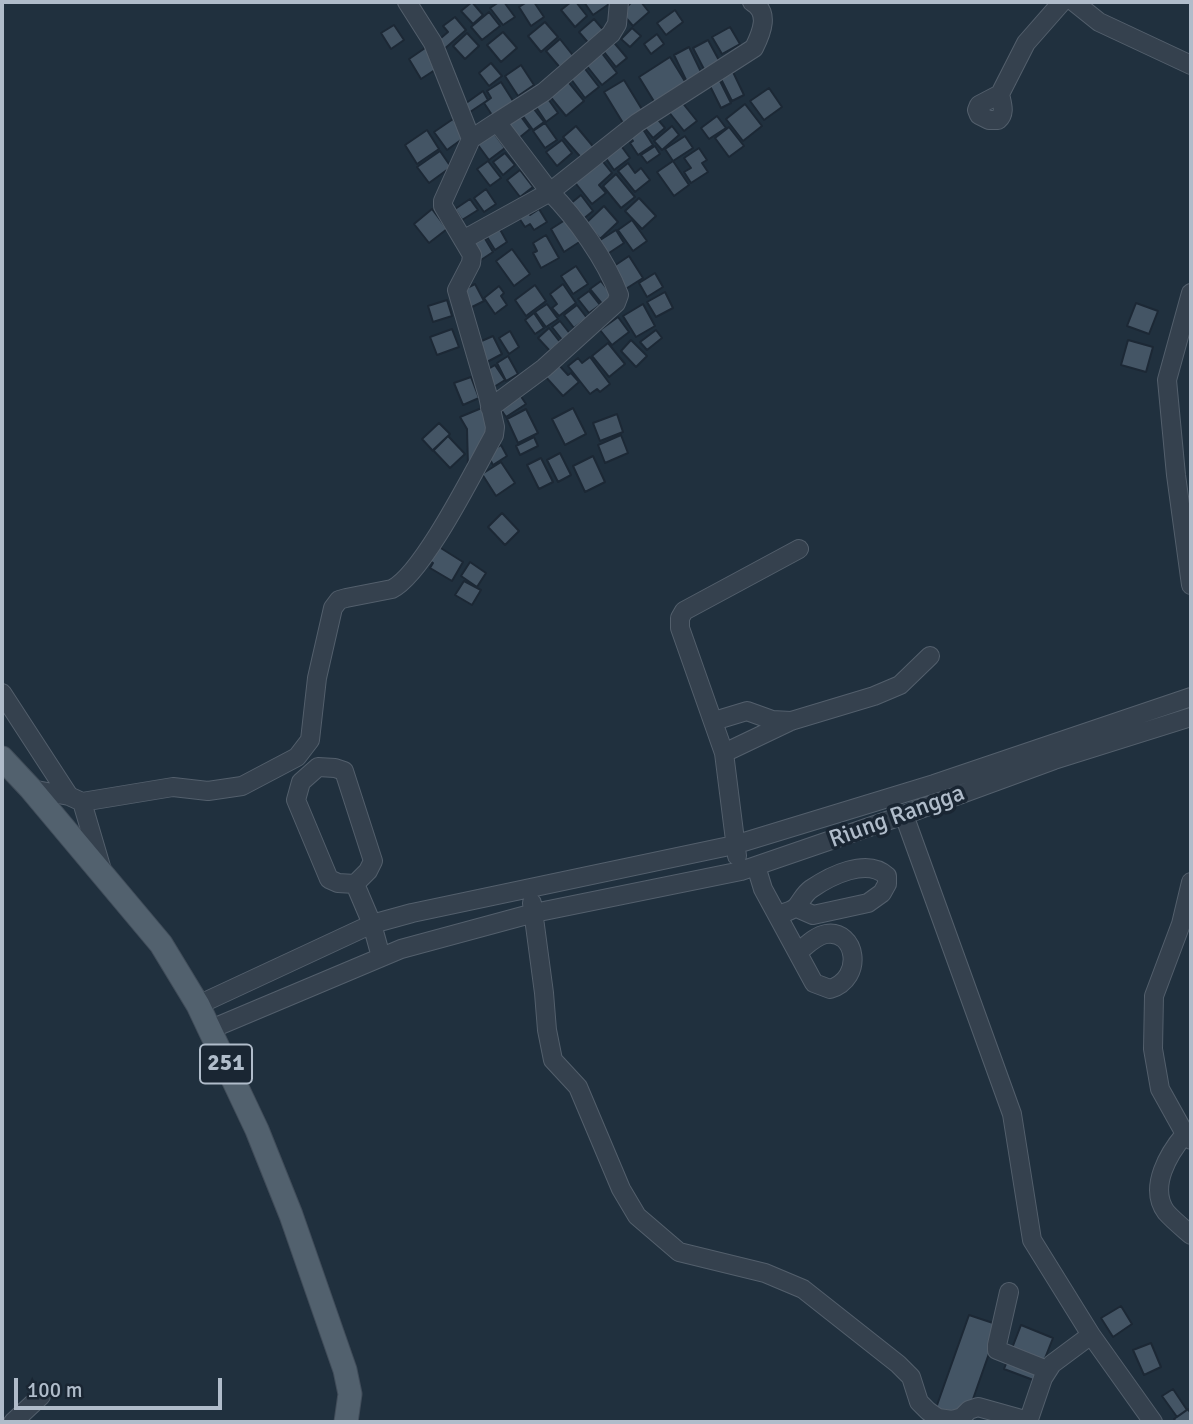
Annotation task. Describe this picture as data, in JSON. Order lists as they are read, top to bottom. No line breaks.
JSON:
{"streets":{"main road":["251"],"street":["Riung Rangga"]},"crossings":[["Riung Rangga","251"]],"scale_bar":"100 m"}
